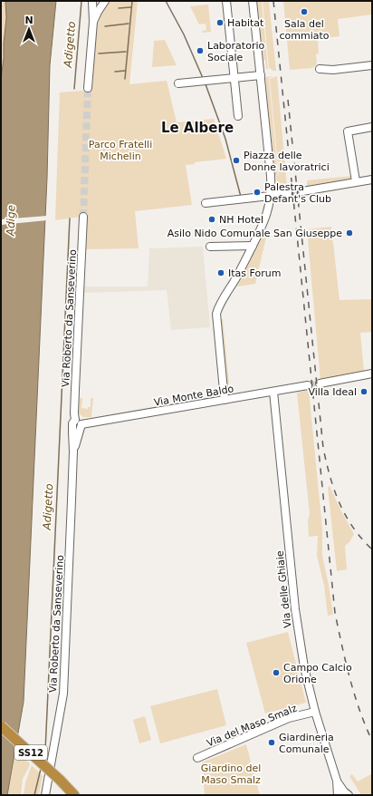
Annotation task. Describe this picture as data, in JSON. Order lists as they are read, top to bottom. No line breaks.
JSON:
{"streets":{"highway":["SS12"],"street":["Via Roberto da Sanseverino","Via Monte Baldo","Via delle Ghiaie","Via del Maso Smalz"]},"crossings":[["Via Roberto da Sanseverino","Via Monte Baldo"],["Via Monte Baldo","Via delle Ghiaie"],["Via delle Ghiaie","Via del Maso Smalz"]],"districts":["Le Albere"],"water":["Adigetto","Adige"],"parks":["Parco Fratelli Michelin","Giardino del Maso Smalz"],"places":["Sala del commiato","Habitat","Laboratorio Sociale","Piazza delle Donne lavoratrici","Palestra Defant's Club","NH Hotel","Asilo Nido Comunale San Giuseppe","Itas Forum","Villa Ideal","Campo Calcio Orione","Giardineria Comunale"],"north":"top"}
